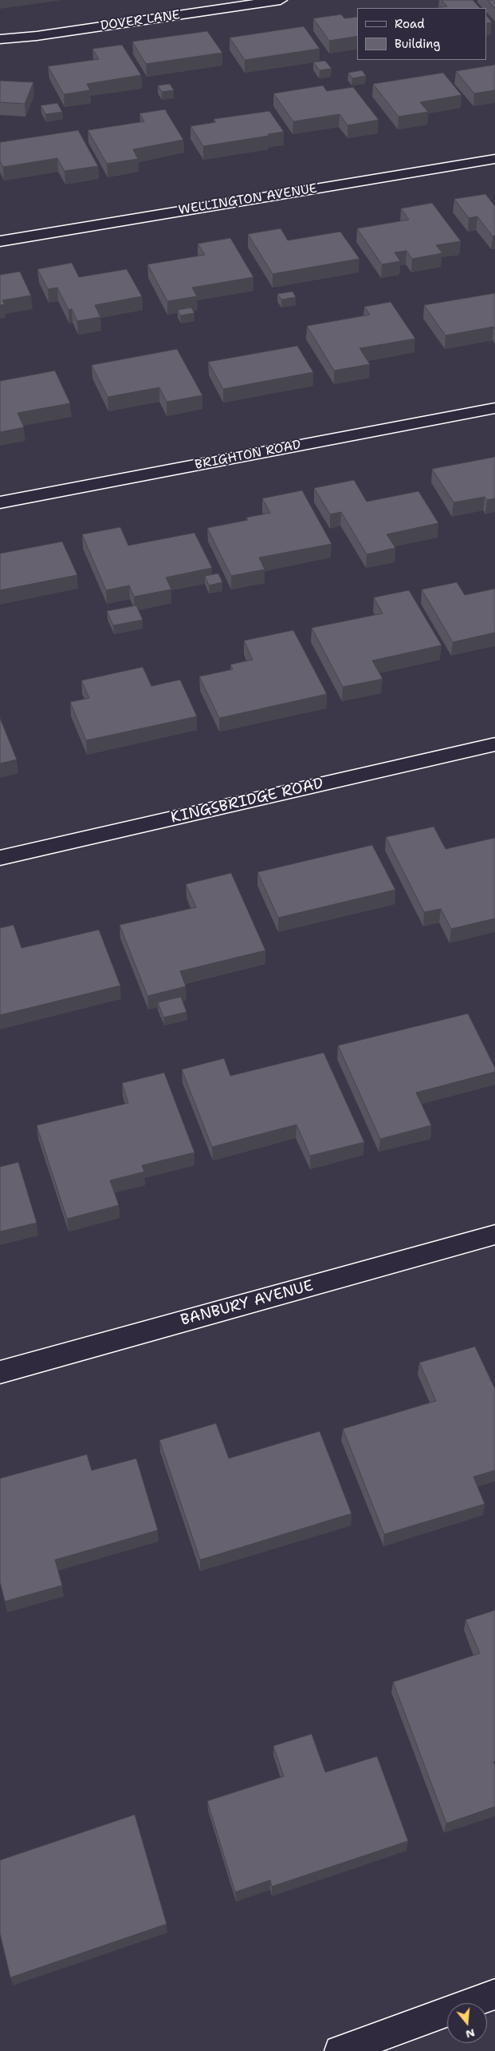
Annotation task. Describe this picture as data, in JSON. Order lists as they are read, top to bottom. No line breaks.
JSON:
{"streets":{"street":["DOVER LANE","WELLINGTON AVENUE","BRIGHTON ROAD","KINGSBRIDGE ROAD","BANBURY AVENUE"]},"legend":["Road","Building"],"north":"bottom"}
